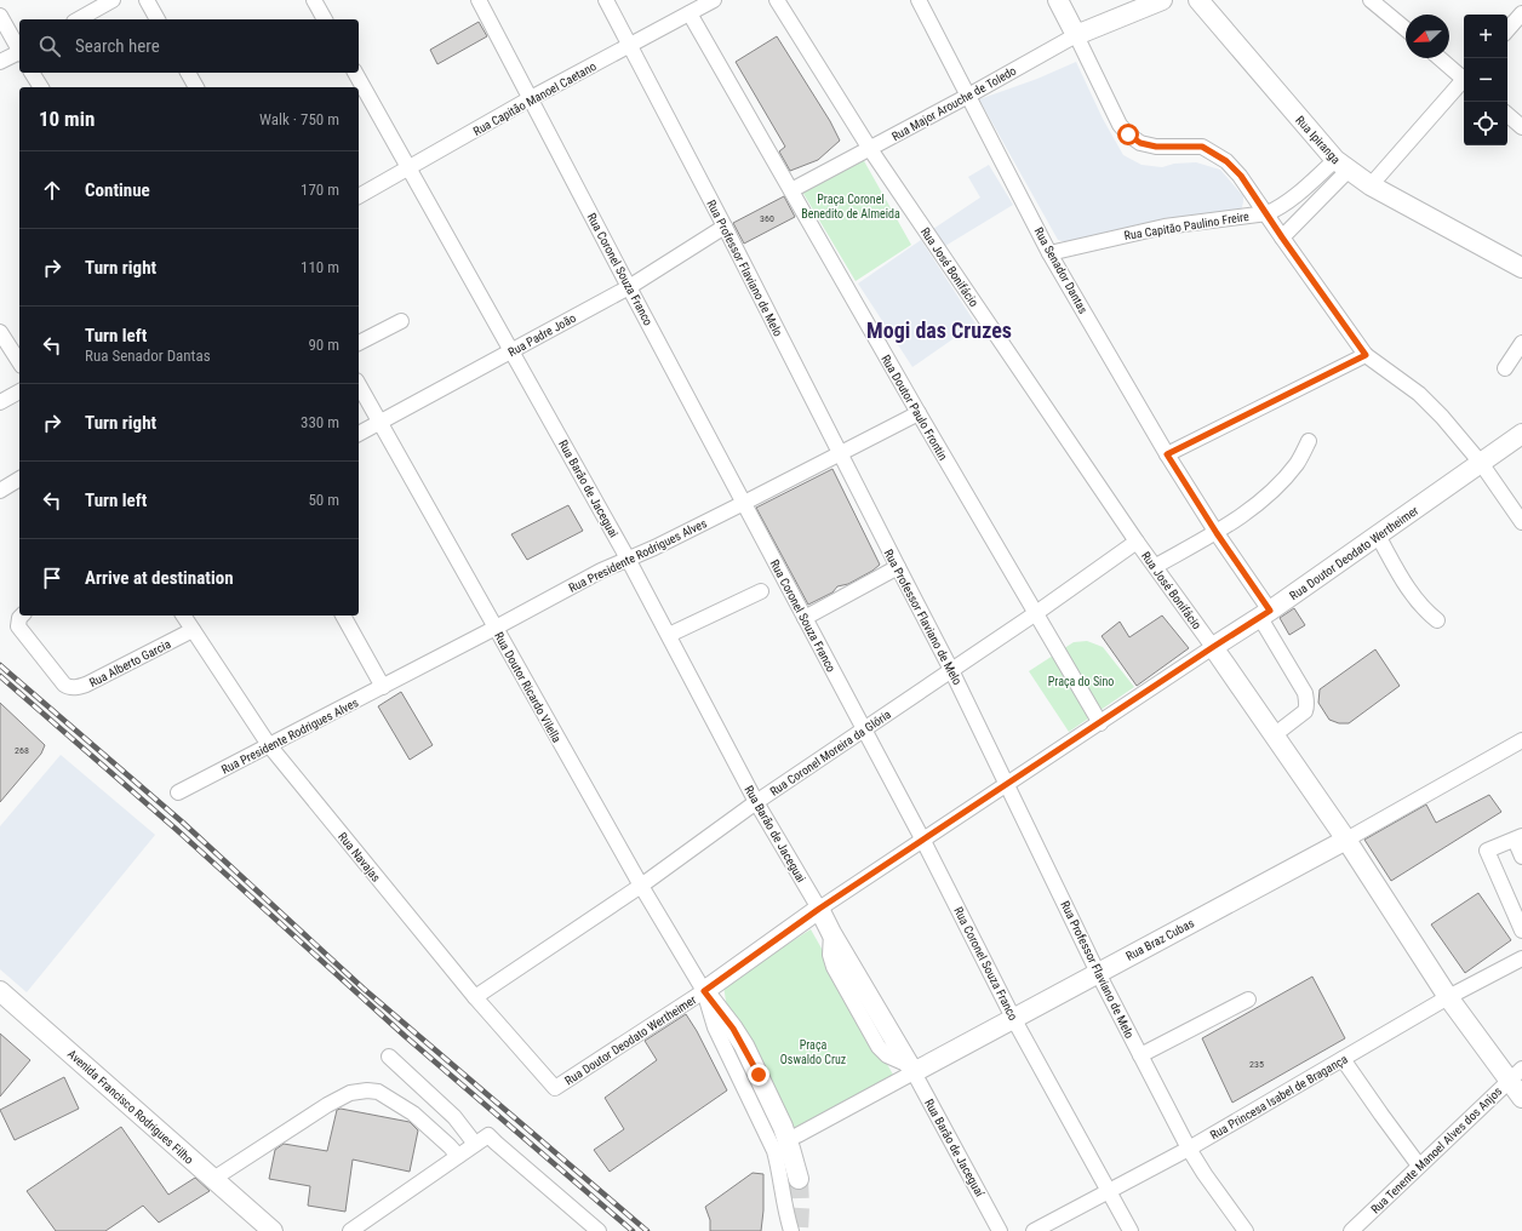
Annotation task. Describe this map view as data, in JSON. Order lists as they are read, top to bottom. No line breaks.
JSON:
{"streets":{"main road":["Rua Major Arouche de Toledo","Rua Ipiranga","Rua Doutor Deodato Wertheimer","Rua Braz Cubas","Avenida Francisco Rodrigues Filho","Rua Barão de Jaceguaí"],"street":["Rua Capitão Manoel Caetano","Rua Capitão Paulino Freire","Rua José Bonifácio","Rua Professor Flaviano de Melo","Rua Coronel Souza Franco","Rua Senador Dantas","Rua Padre João","Rua Doutor Paulo Frontin","Rua Barão de Jaceguai","Rua Presidente Rodrigues Alves","Rua Alberto Garcia","Rua Doutor Ricardo Vilella","Rua Coronel Moreira da Glória","Rua Navajas","Rua Princesa Isabel de Bragança","Rua Tenente Manoel Alves dos Anjos"]},"crossings":[["Rua Capitão Manoel Caetano","Rua Professor Flaviano de Melo"],["Rua Capitão Manoel Caetano","Rua Coronel Souza Franco"],["Rua Capitão Manoel Caetano","Rua Doutor Paulo Frontin"],["Rua Capitão Manoel Caetano","Rua Barão de Jaceguai"],["Rua Major Arouche de Toledo","Rua José Bonifácio"],["Rua Major Arouche de Toledo","Rua Senador Dantas"],["Rua Major Arouche de Toledo","Rua Doutor Paulo Frontin"],["Rua Ipiranga","Rua Capitão Paulino Freire"],["Rua Capitão Paulino Freire","Rua Senador Dantas"],["Rua José Bonifácio","Rua Doutor Deodato Wertheimer"],["Rua José Bonifácio","Rua Coronel Moreira da Glória"],["Rua Professor Flaviano de Melo","Rua Padre João"],["Rua Professor Flaviano de Melo","Rua Doutor Deodato Wertheimer"],["Rua Professor Flaviano de Melo","Rua Presidente Rodrigues Alves"],["Rua Professor Flaviano de Melo","Rua Coronel Moreira da Glória"],["Rua Professor Flaviano de Melo","Rua Braz Cubas"],["Rua Professor Flaviano de Melo","Rua Princesa Isabel de Bragança"],["Rua Coronel Souza Franco","Rua Padre João"],["Rua Coronel Souza Franco","Rua Doutor Deodato Wertheimer"],["Rua Coronel Souza Franco","Rua Presidente Rodrigues Alves"],["Rua Coronel Souza Franco","Rua Coronel Moreira da Glória"],["Rua Coronel Souza Franco","Rua Braz Cubas"],["Rua Coronel Souza Franco","Rua Princesa Isabel de Bragança"],["Rua Senador Dantas","Rua Doutor Deodato Wertheimer"],["Rua Padre João","Rua Barão de Jaceguai"],["Rua Padre João","Rua Doutor Ricardo Vilella"],["Rua Doutor Paulo Frontin","Rua Doutor Deodato Wertheimer"],["Rua Doutor Paulo Frontin","Rua Presidente Rodrigues Alves"],["Rua Doutor Paulo Frontin","Rua Coronel Moreira da Glória"],["Rua Barão de Jaceguai","Rua Doutor Deodato Wertheimer"],["Rua Barão de Jaceguai","Rua Presidente Rodrigues Alves"],["Rua Barão de Jaceguai","Rua Coronel Moreira da Glória"],["Rua Barão de Jaceguai","Rua Barão de Jaceguaí"],["Rua Doutor Deodato Wertheimer","Rua Doutor Ricardo Vilella"],["Rua Doutor Deodato Wertheimer","Rua Navajas"],["Rua Doutor Deodato Wertheimer","Rua Barão de Jaceguaí"],["Rua Presidente Rodrigues Alves","Rua Doutor Ricardo Vilella"],["Rua Presidente Rodrigues Alves","Rua Navajas"],["Rua Alberto Garcia","Rua Navajas"],["Rua Doutor Ricardo Vilella","Rua Coronel Moreira da Glória"],["Rua Coronel Moreira da Glória","Rua Navajas"],["Rua Braz Cubas","Rua Barão de Jaceguaí"]],"districts":["Mogi das Cruzes"],"parks":["Praça Coronel Benedito de Almeida","Praça do Sino","Praça Oswaldo Cruz"],"house_numbers":["360","268","235"],"north":"bottom left","page":{"map_buttons":["+","−"],"search":"Search here","heading":["10 min","Walk · 750 m"],"list":[["Continue","170 m"],["Turn right","110 m"],["Turn left","Rua Senador Dantas","90 m"],["Turn right","330 m"],["Turn left","50 m"],"Arrive at destination"]}}
